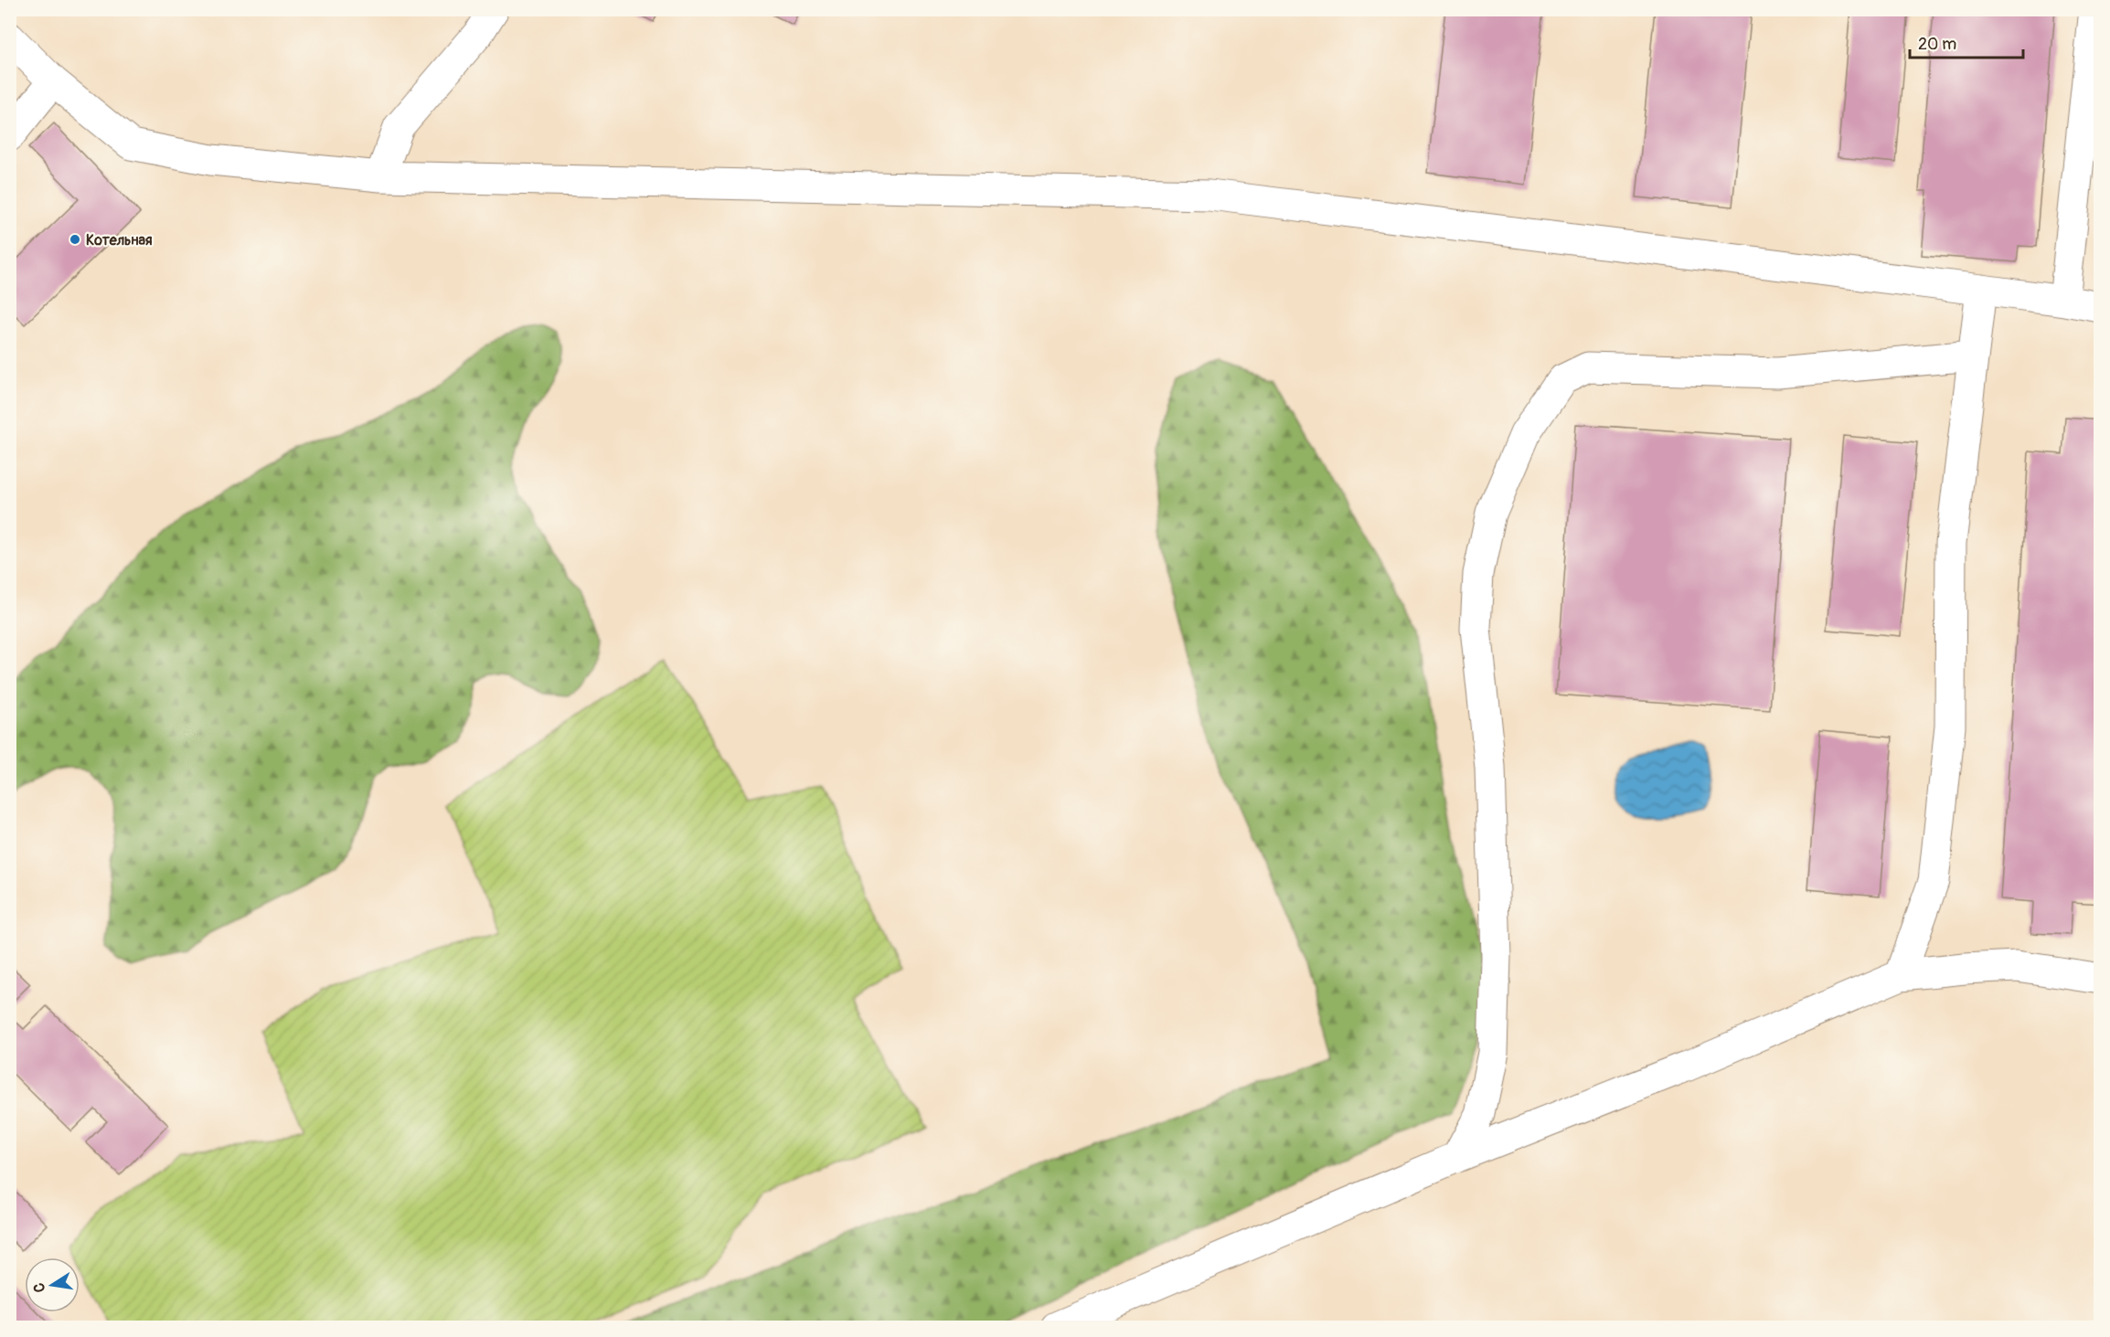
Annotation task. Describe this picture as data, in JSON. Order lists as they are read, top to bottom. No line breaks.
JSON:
{"places":["Котельная"],"scale_bar":"20 m","north":"left"}
